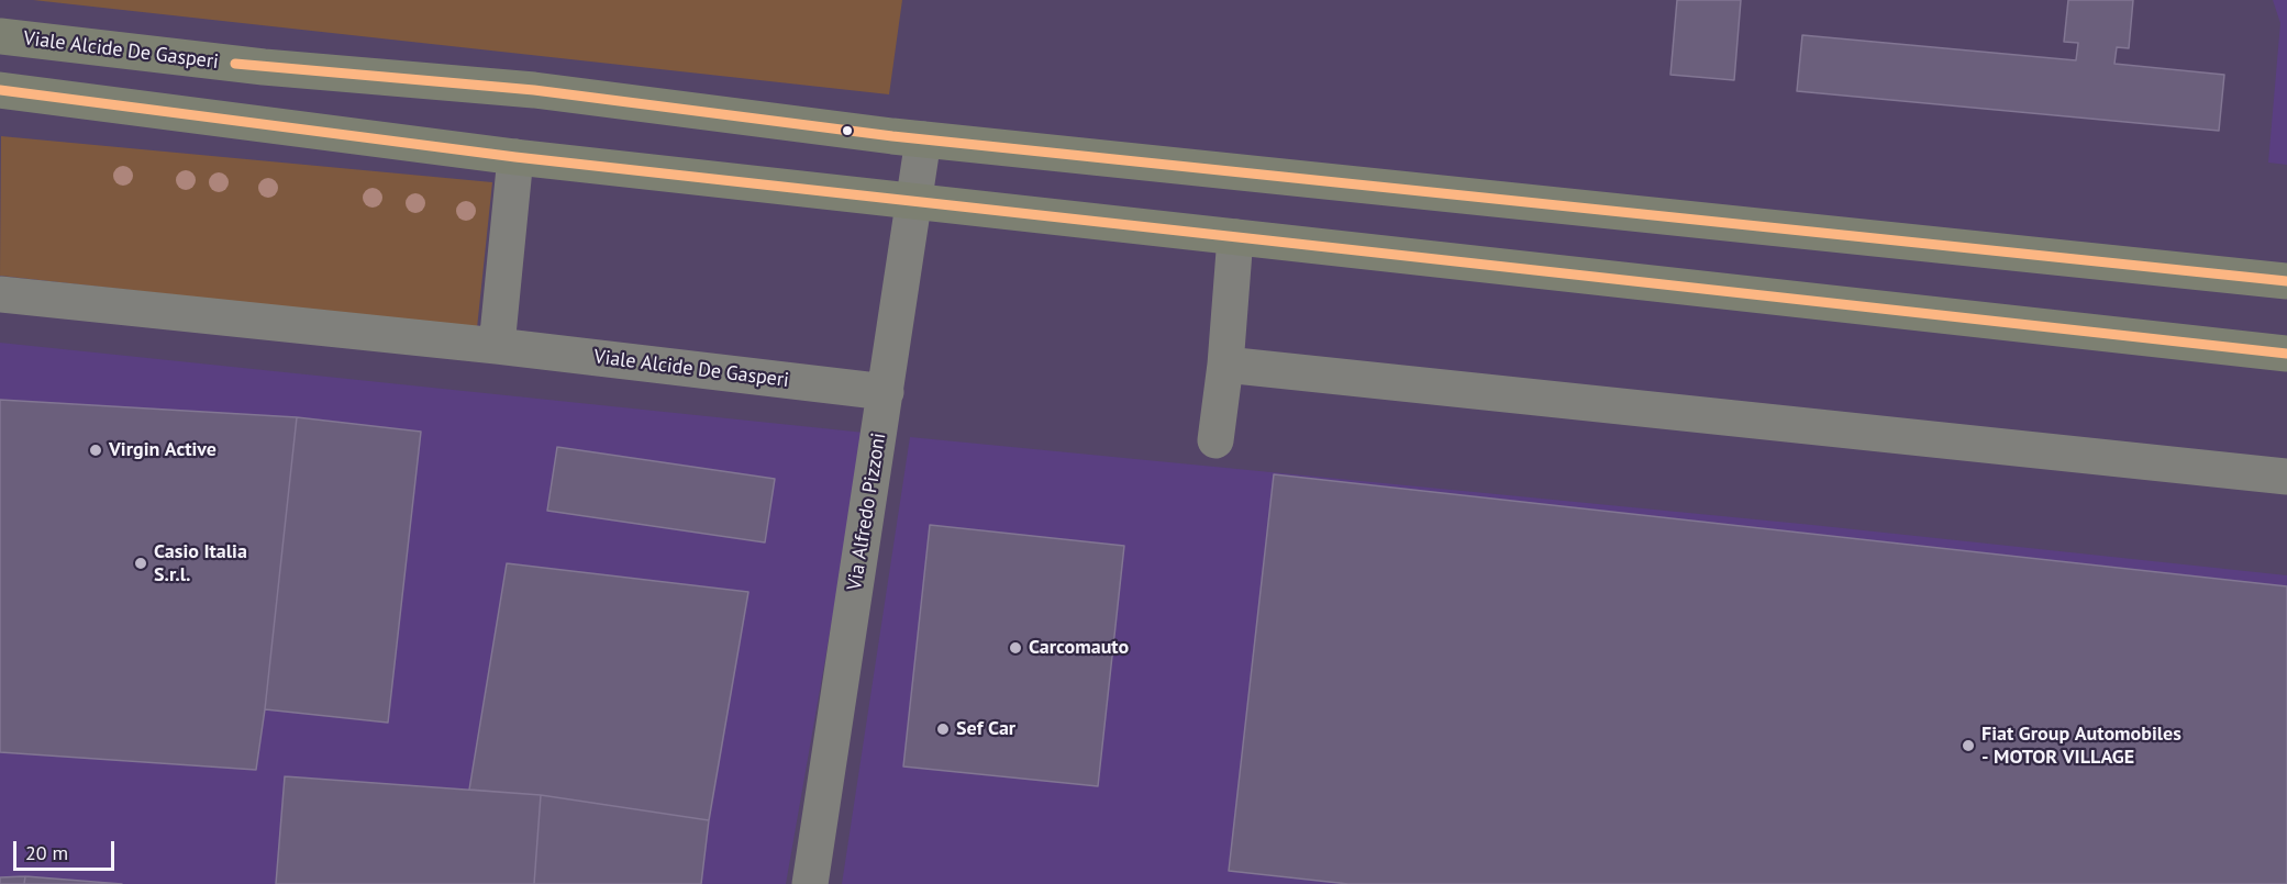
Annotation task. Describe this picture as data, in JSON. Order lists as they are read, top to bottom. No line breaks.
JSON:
{"streets":{"main road":["Viale Alcide De Gasperi"],"street":["Via Alfredo Pizzoni"]},"crossings":[["Viale Alcide De Gasperi","Via Alfredo Pizzoni"]],"places":["Virgin Active","Casio Italia S.r.l.","Carcomauto","Sef Car","Fiat Group Automobiles - MOTOR VILLAGE"],"scale_bar":"20 m"}
